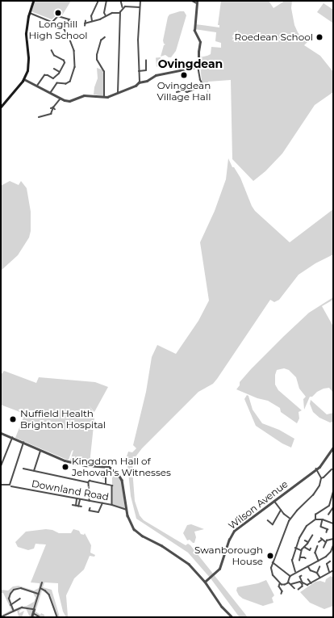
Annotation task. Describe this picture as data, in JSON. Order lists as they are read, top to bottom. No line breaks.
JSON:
{"streets":{"street":["Downland Road","Wilson Avenue"]},"districts":["Ovingdean"],"places":["Longhill High School","Roedean School","Ovingdean Village Hall","Nuffield Health Brighton Hospital","Kingdom Hall of Jehovah's Witnesses","Swanborough House"]}
